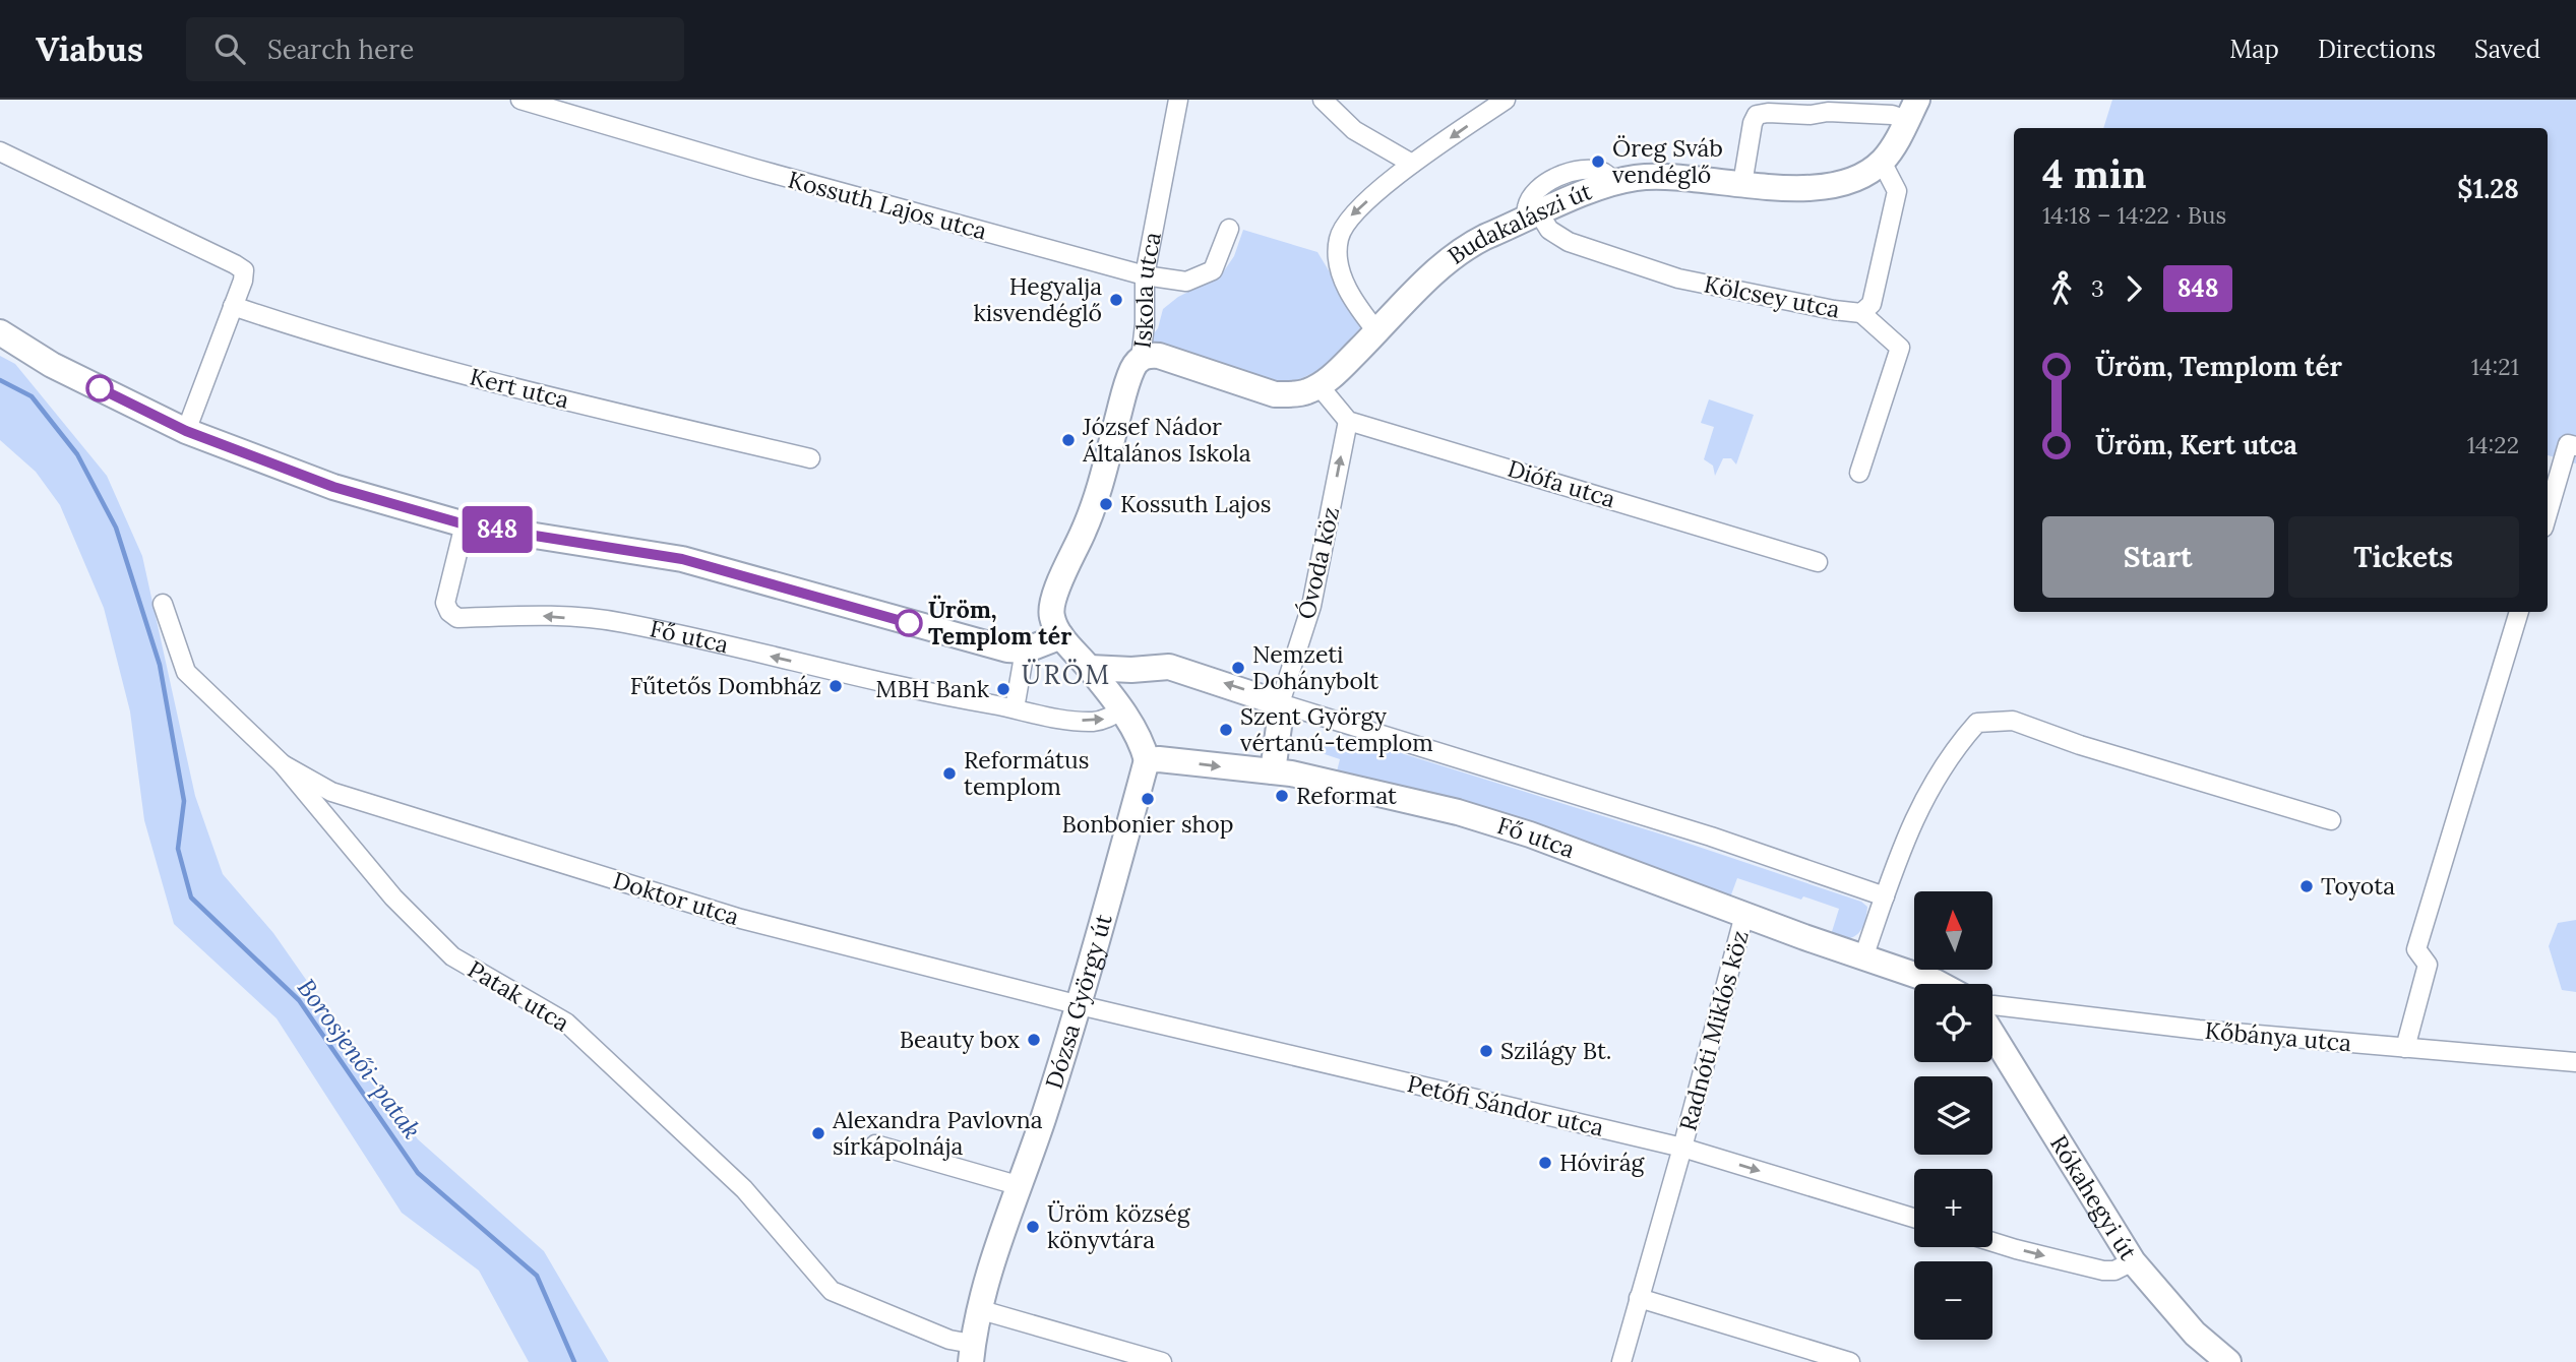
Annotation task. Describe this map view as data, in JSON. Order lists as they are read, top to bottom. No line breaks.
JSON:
{"streets":{"street":["Kossuth Lajos utca","Budakalászi út","Iskola utca","Kölcsey utca","Kert utca","Diófa utca","Óvoda köz","Fő utca","Doktor utca","Patak utca","Dózsa György út","Radnóti Miklós köz","Kőbánya utca","Petőfi Sándor utca","Rókahegyi út"]},"crossings":[["Kossuth Lajos utca","Iskola utca"],["Budakalászi út","Iskola utca"],["Budakalászi út","Kölcsey utca"],["Diófa utca","Óvoda köz"],["Fő utca","Dózsa György út"],["Fő utca","Radnóti Miklós köz"],["Doktor utca","Patak utca"],["Doktor utca","Dózsa György út"],["Doktor utca","Petőfi Sándor utca"],["Patak utca","Dózsa György út"],["Dózsa György út","Petőfi Sándor utca"],["Radnóti Miklós köz","Petőfi Sándor utca"]],"one_way":["Óvoda köz"],"districts":["ÜRÖM"],"water":["Borosjenői-patak"],"places":["Öreg Sváb vendéglő","Hegyalja kisvendéglő","József Nádor Általános Iskola","Kossuth Lajos","Üröm, Templom tér","Nemzeti Dohánybolt","Fűtetős Dombház","MBH Bank","Szent György vértanú-templom","Református templom","Reformat","Bonbonier shop","Toyota","Beauty box","Szilágy Bt.","Alexandra Pavlovna sírkápolnája","Hóvirág","Üröm község könyvtára"],"lines":["bus line 848"],"north":"top","page":{"header":"Viabus","search":"Search here","nav":["Map","Directions","Saved"],"on_map":"848","heading":["4 min","14:18 – 14:22 · Bus","$1.28"],"legs":["3","848"],"list":[{"name":"Üröm, Templom tér","value":"14:21"},{"name":"Üröm, Kert utca","value":"14:22"}],"buttons":["Start","Tickets"],"map_buttons":["+","−"]}}
